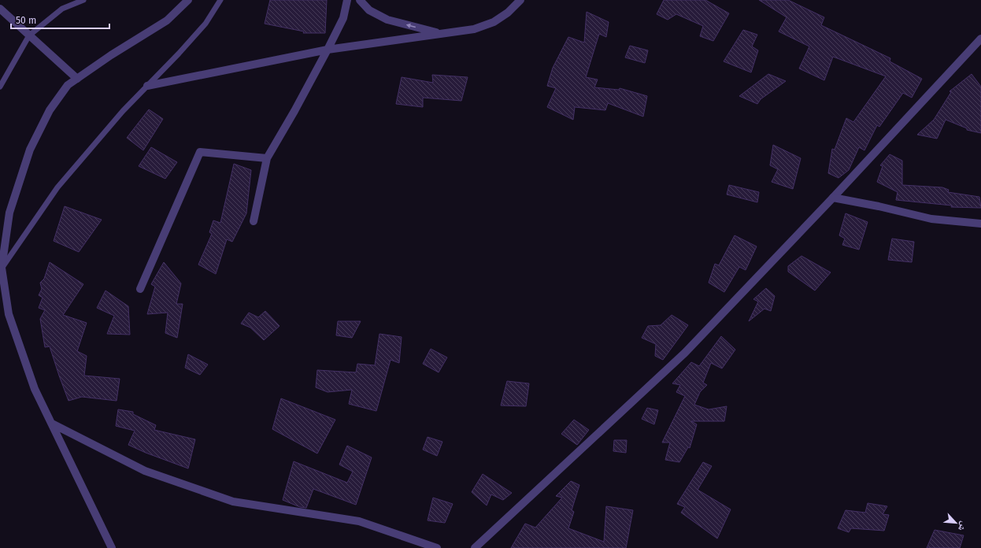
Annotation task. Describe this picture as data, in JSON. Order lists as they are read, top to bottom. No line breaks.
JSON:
{"scale_bar":"50 m","north":"bottom right"}
